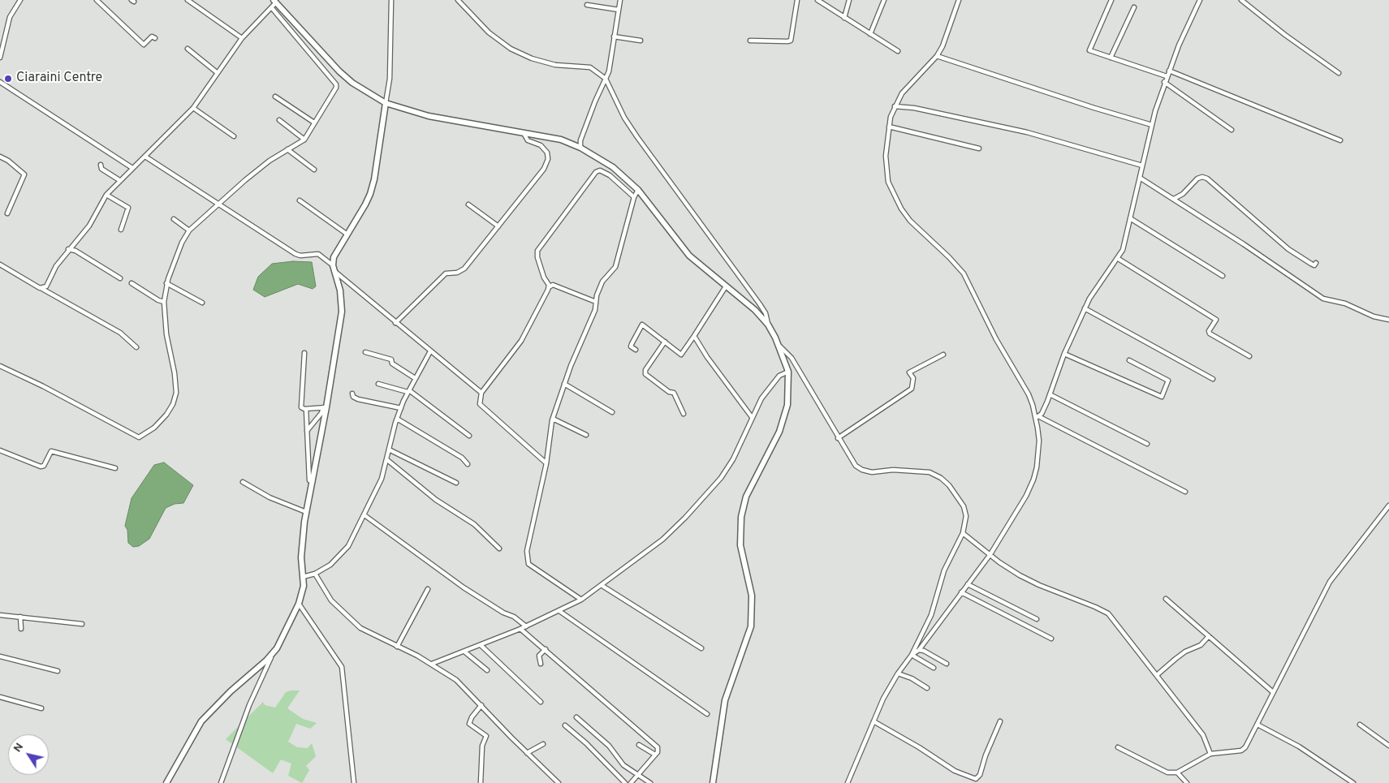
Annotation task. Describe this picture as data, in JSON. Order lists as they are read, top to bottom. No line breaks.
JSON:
{"places":["Ciaraini Centre"],"north":"top left"}
